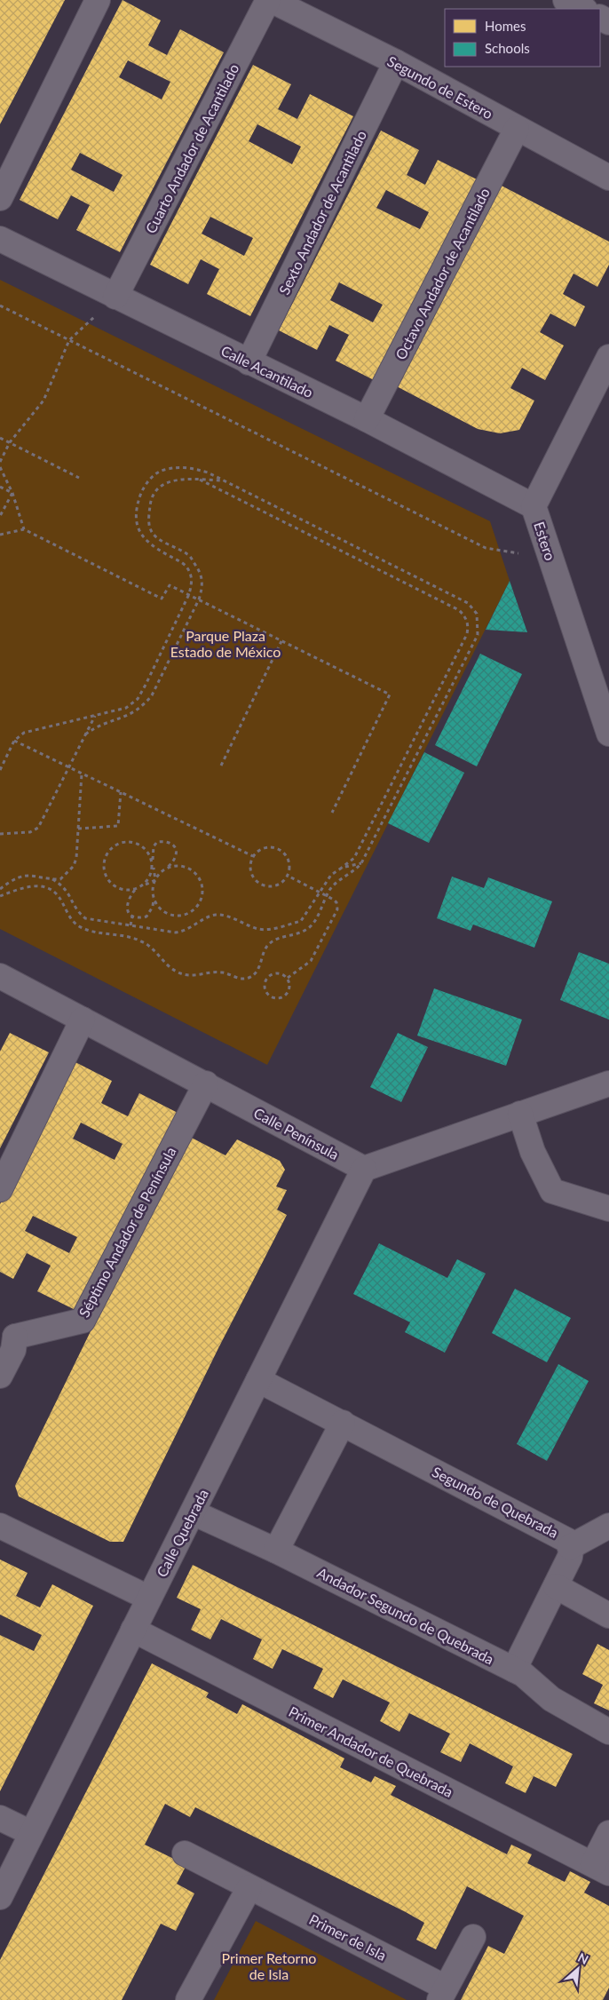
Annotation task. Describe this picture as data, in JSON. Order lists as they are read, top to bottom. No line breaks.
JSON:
{"streets":{"street":["Segundo de Estero","Cuarto Andador de Acantilado","Sexto Andador de Acantilado","Octavo Andador de Acantilado","Calle Acantilado","Estero","Calle Península","Séptimo Andador de Península","Segundo de Quebrada","Calle Quebrada","Andador Segundo de Quebrada","Primer Andador de Quebrada","Primer de Isla"]},"crossings":[["Segundo de Estero","Cuarto Andador de Acantilado"],["Segundo de Estero","Sexto Andador de Acantilado"],["Segundo de Estero","Octavo Andador de Acantilado"],["Cuarto Andador de Acantilado","Calle Acantilado"],["Sexto Andador de Acantilado","Calle Acantilado"],["Octavo Andador de Acantilado","Calle Acantilado"],["Calle Acantilado","Estero"],["Calle Península","Séptimo Andador de Península"],["Calle Península","Calle Quebrada"],["Segundo de Quebrada","Calle Quebrada"],["Segundo de Quebrada","Andador Segundo de Quebrada"],["Calle Quebrada","Andador Segundo de Quebrada"],["Calle Quebrada","Primer Andador de Quebrada"]],"parks":["Parque Plaza Estado de México","Primer Retorno de Isla"],"legend":["Homes","Schools"],"north":"top right"}
